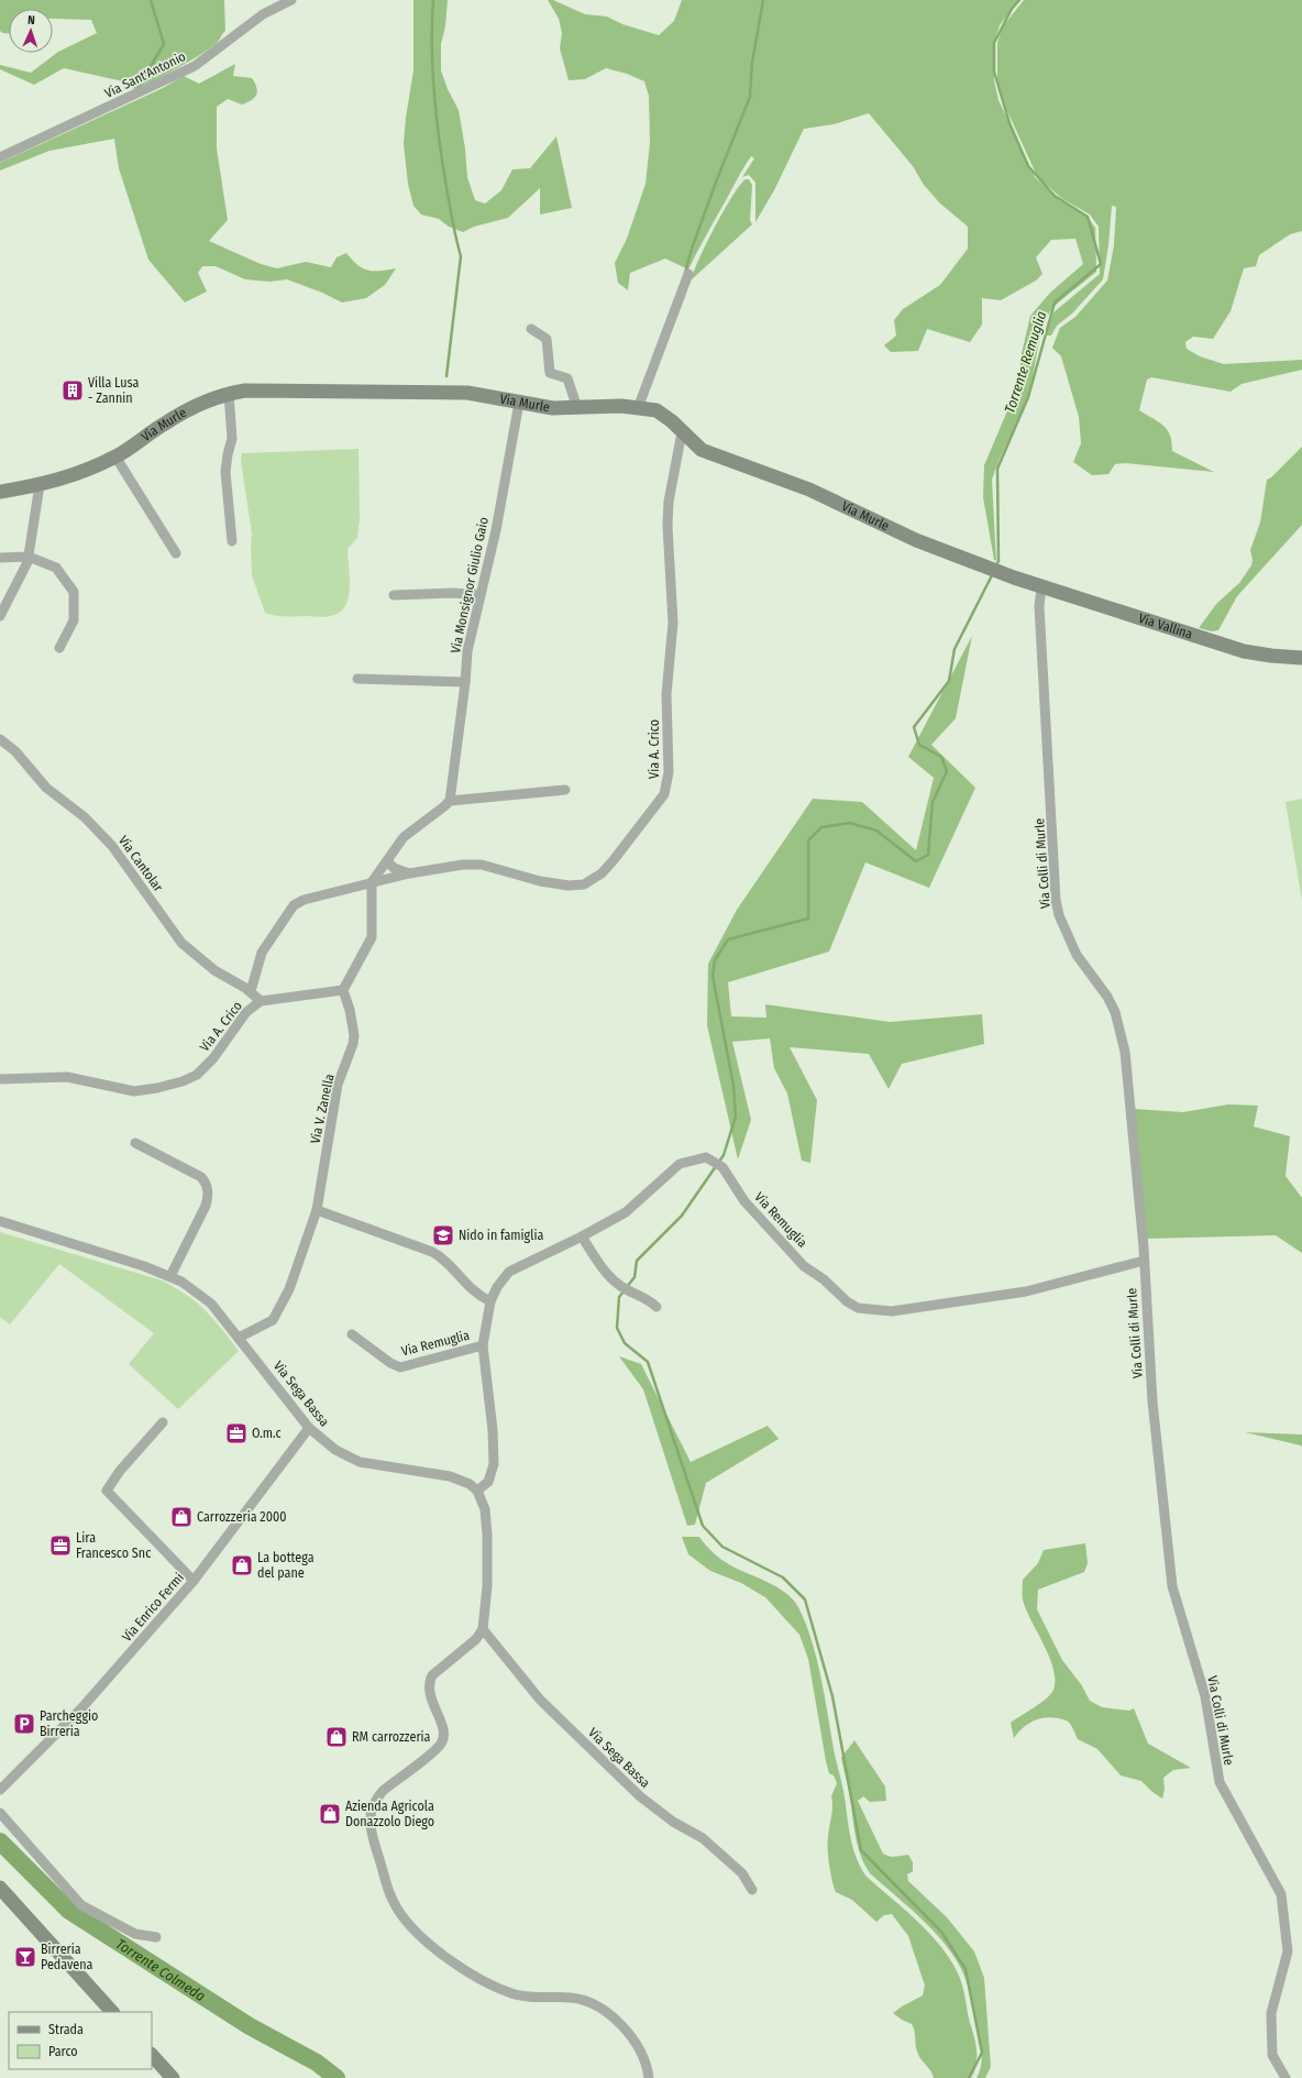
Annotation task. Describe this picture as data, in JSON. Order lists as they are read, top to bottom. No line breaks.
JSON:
{"streets":{"main road":["Via Murle","Via Vallina"],"street":["Via Sant'Antonio","Via Monsignor Giulio Gaio","Via A. Crico","Via Cantolar","Via Colli di Murle","Via V. Zanella","Via Remuglia","Via Sega Bassa","Via Enrico Fermi"]},"crossings":[["Via Murle","Via Monsignor Giulio Gaio"],["Via Murle","Via Vallina"],["Via Murle","Via A. Crico"],["Via Murle","Via Colli di Murle"],["Via Vallina","Via Colli di Murle"],["Via A. Crico","Via Cantolar"],["Via A. Crico","Via V. Zanella"],["Via Colli di Murle","Via Remuglia"],["Via V. Zanella","Via Sega Bassa"],["Via Remuglia","Via Sega Bassa"],["Via Sega Bassa","Via Enrico Fermi"]],"water":["Torrente Remuglia","Torrente Colmeda"],"places":{"building":["Villa Lusa - Zannin"],"school or university":["Nido in famiglia"],"office":["O.m.c","Lira Francesco Snc"],"shop":["Carrozzeria 2000","La bottega del pane","RM carrozzeria","Azienda Agricola Donazzolo Diego"],"parking":["Parcheggio Birreria"],"bar":["Birreria Pedavena"]},"legend":["Strada","Parco"],"north":"top"}
